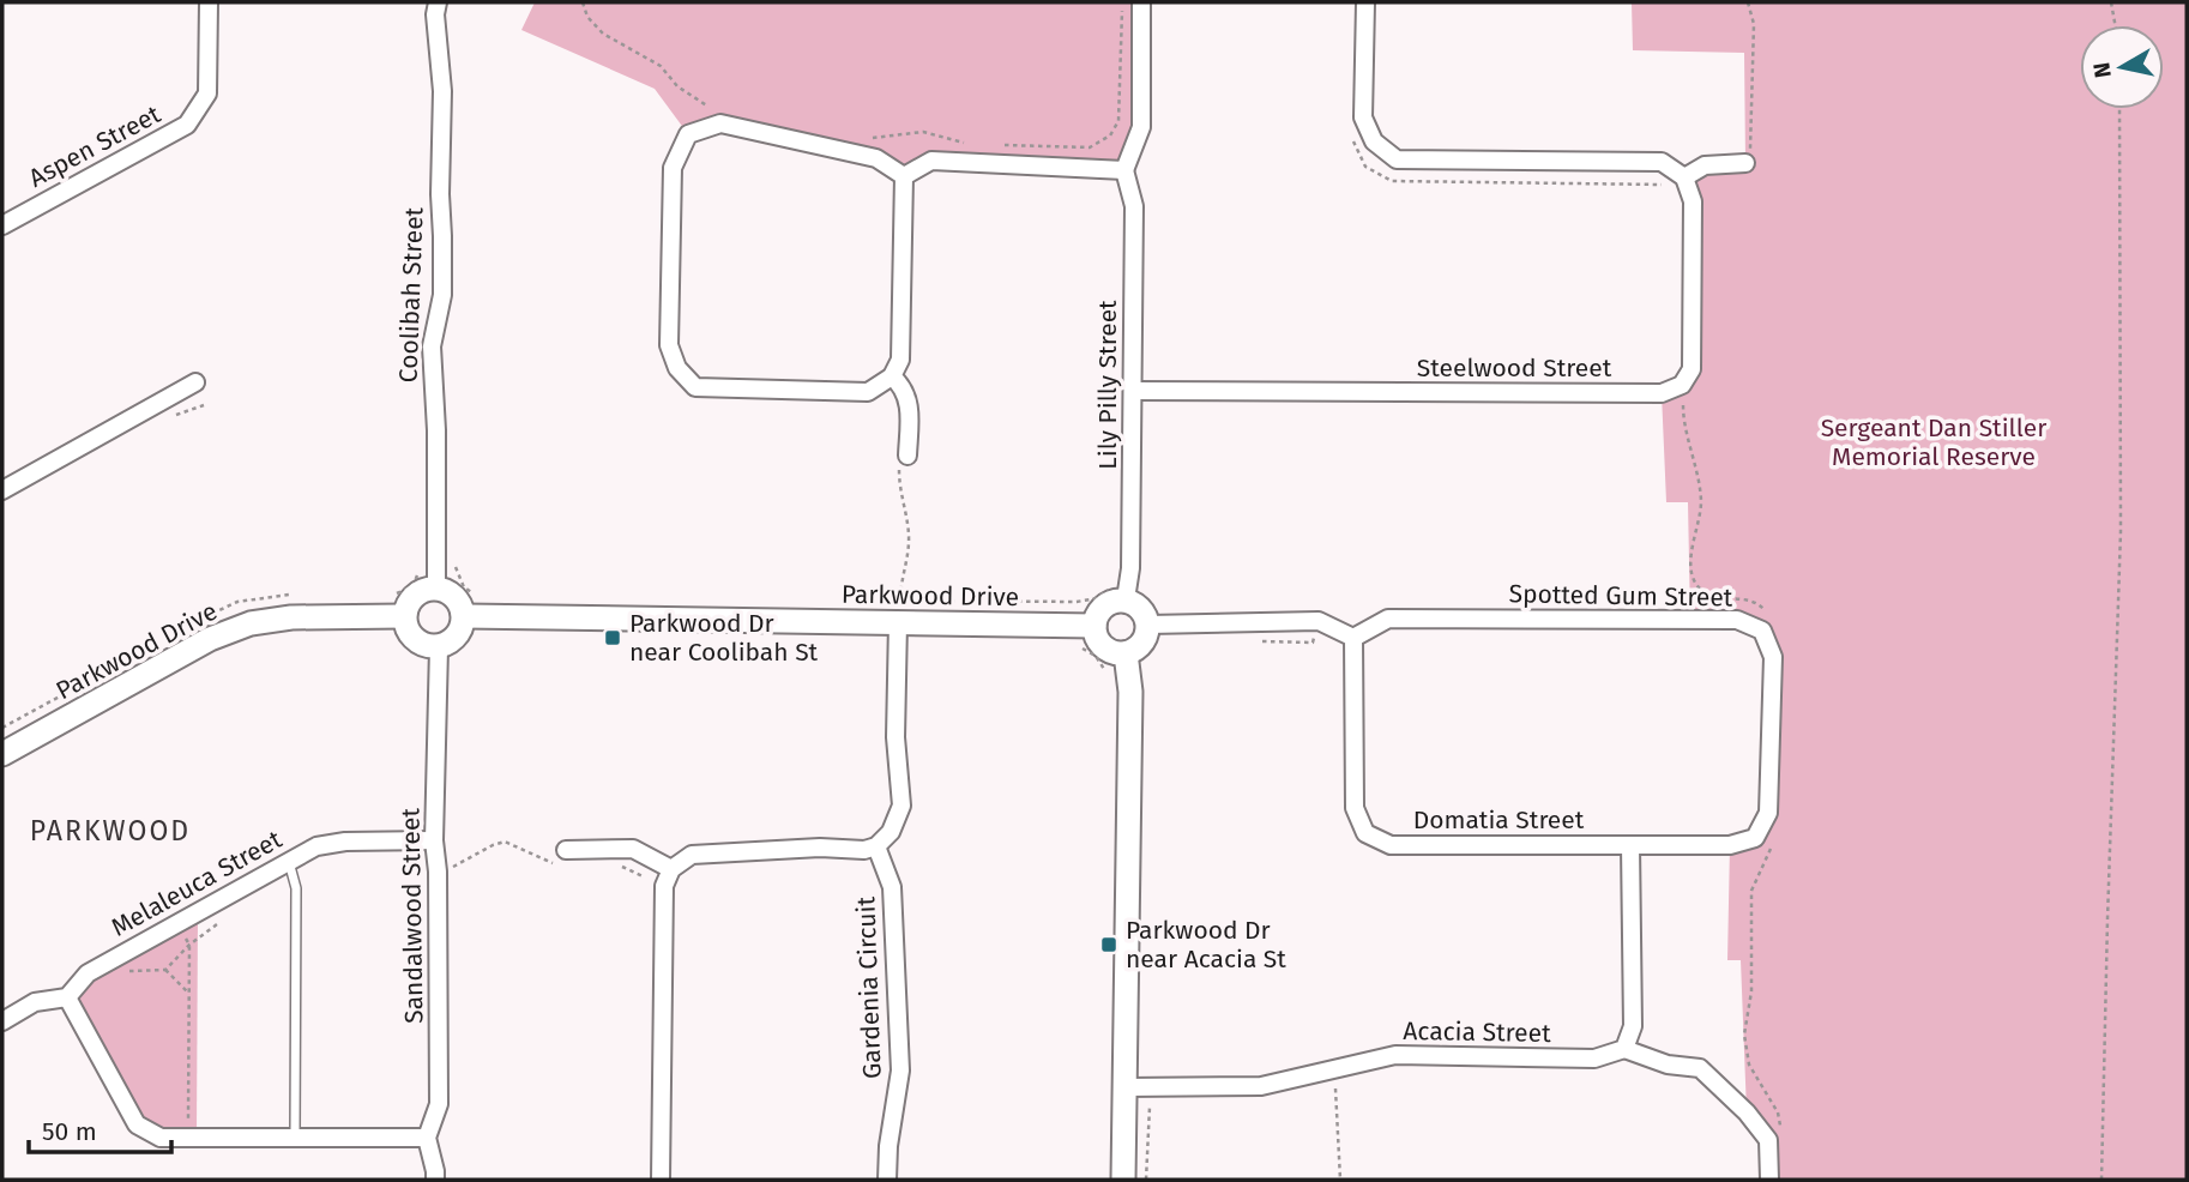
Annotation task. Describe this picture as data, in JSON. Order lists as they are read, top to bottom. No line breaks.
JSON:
{"streets":{"street":["Aspen Street","Coolibah Street","Steelwood Street","Lily Pilly Street","Parkwood Drive","Spotted Gum Street","Domatia Street","Melaleuca Street","Sandalwood Street","Gardenia Circuit","Acacia Street"]},"crossings":[["Coolibah Street","Parkwood Drive"],["Coolibah Street","Sandalwood Street"],["Steelwood Street","Lily Pilly Street"],["Lily Pilly Street","Parkwood Drive"],["Parkwood Drive","Sandalwood Street"],["Spotted Gum Street","Domatia Street"],["Melaleuca Street","Sandalwood Street"]],"districts":["PARKWOOD"],"parks":["Sergeant Dan Stiller Memorial Reserve"],"places":{"transit":["Parkwood Dr near Coolibah St","Parkwood Dr near Acacia St"]},"scale_bar":"50 m","north":"left"}
